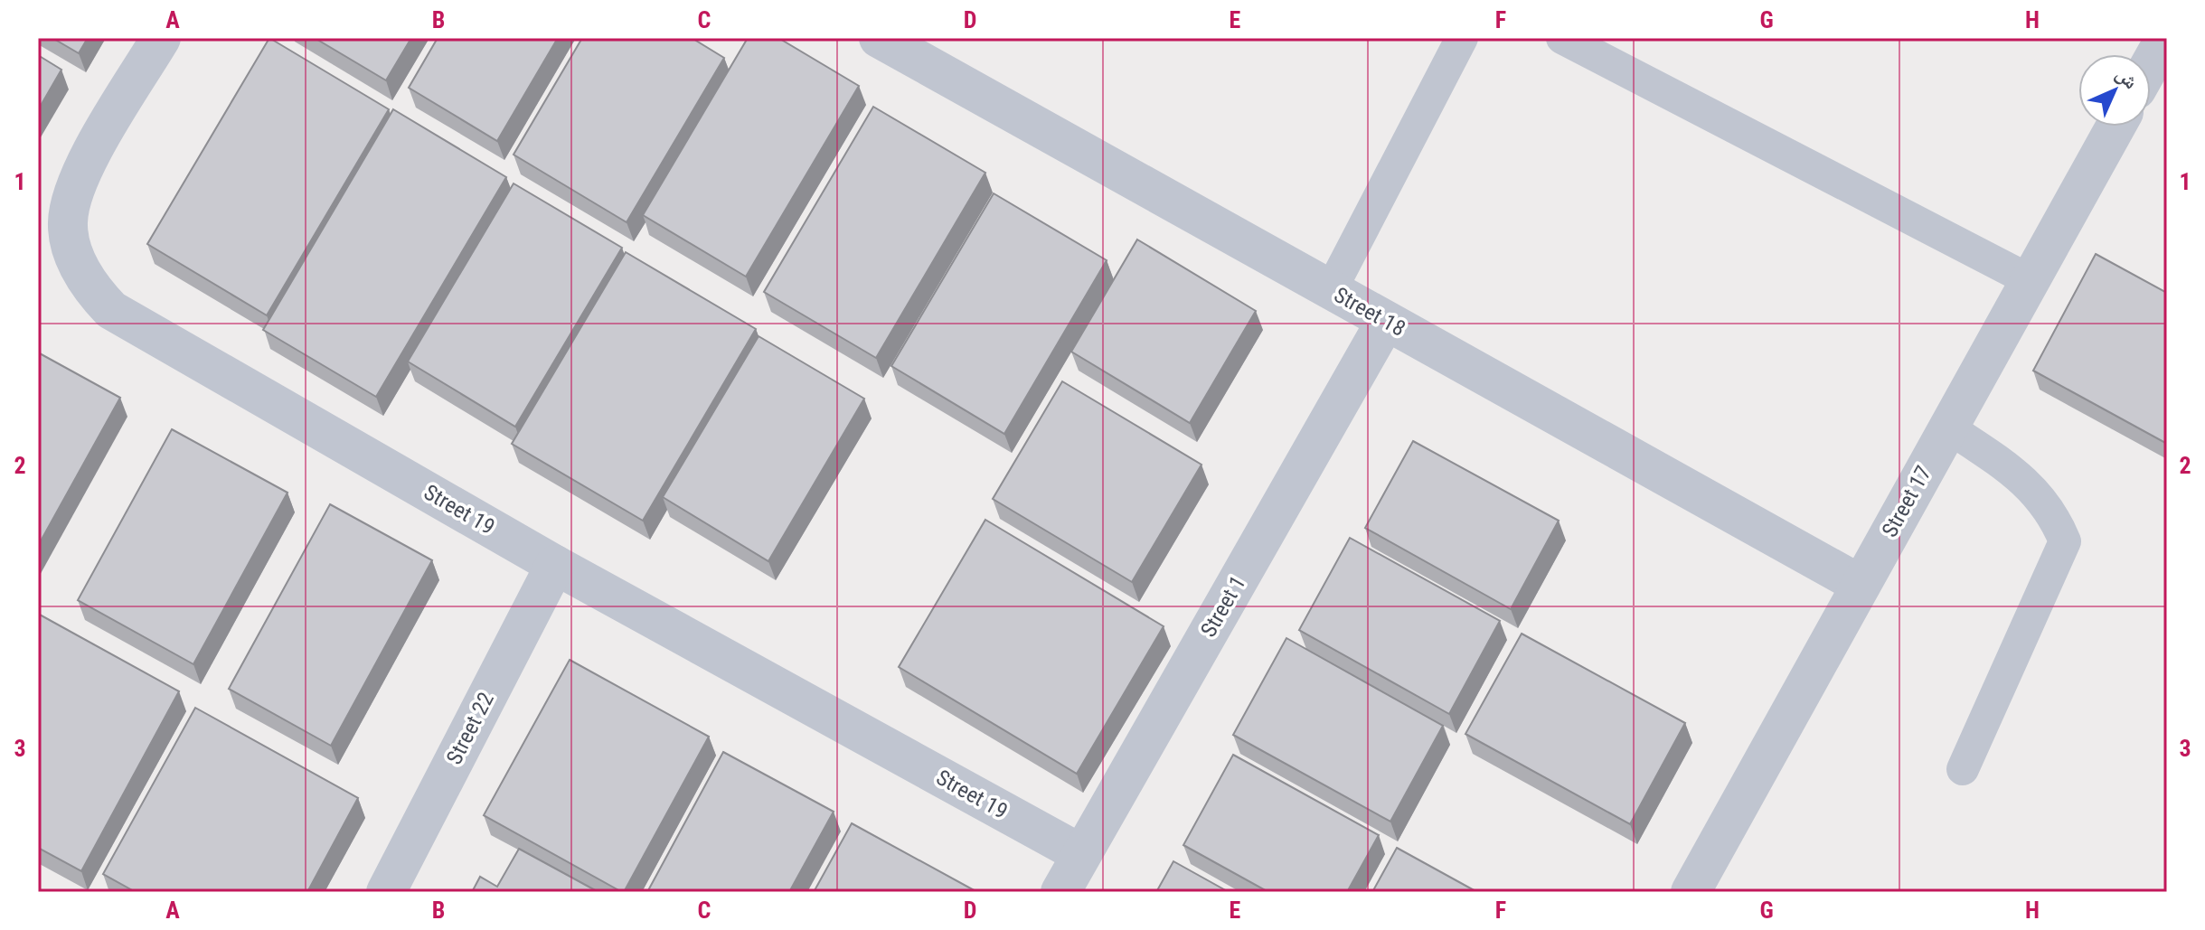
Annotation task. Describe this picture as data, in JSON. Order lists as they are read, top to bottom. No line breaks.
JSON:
{"streets":{"street":["Street 18","Street 17","Street 19","Street 1","Street 22"]},"crossings":[["Street 18","Street 17"],["Street 18","Street 1"],["Street 19","Street 1"],["Street 19","Street 22"]],"north":"top right","grid":{"columns":["A","B","C","D","E","F","G","H"],"rows":["1","2","3"]}}
